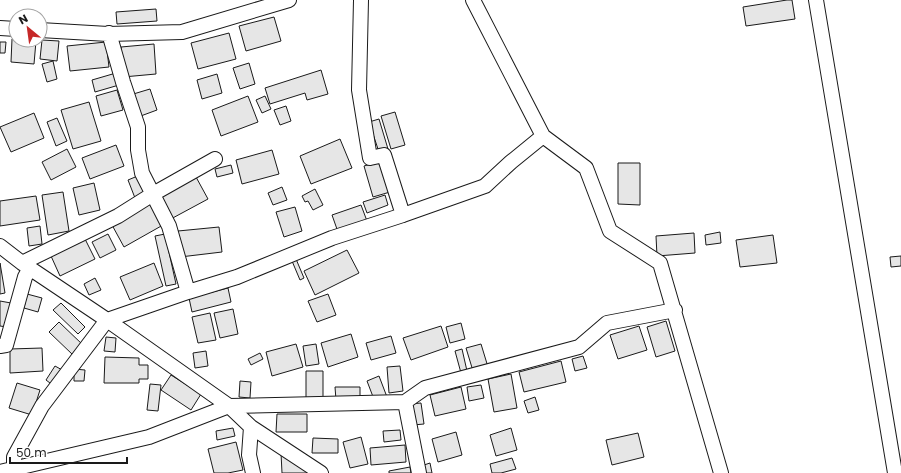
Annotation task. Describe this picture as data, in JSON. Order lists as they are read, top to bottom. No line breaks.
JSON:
{"scale_bar":"50 m","north":"top left"}
